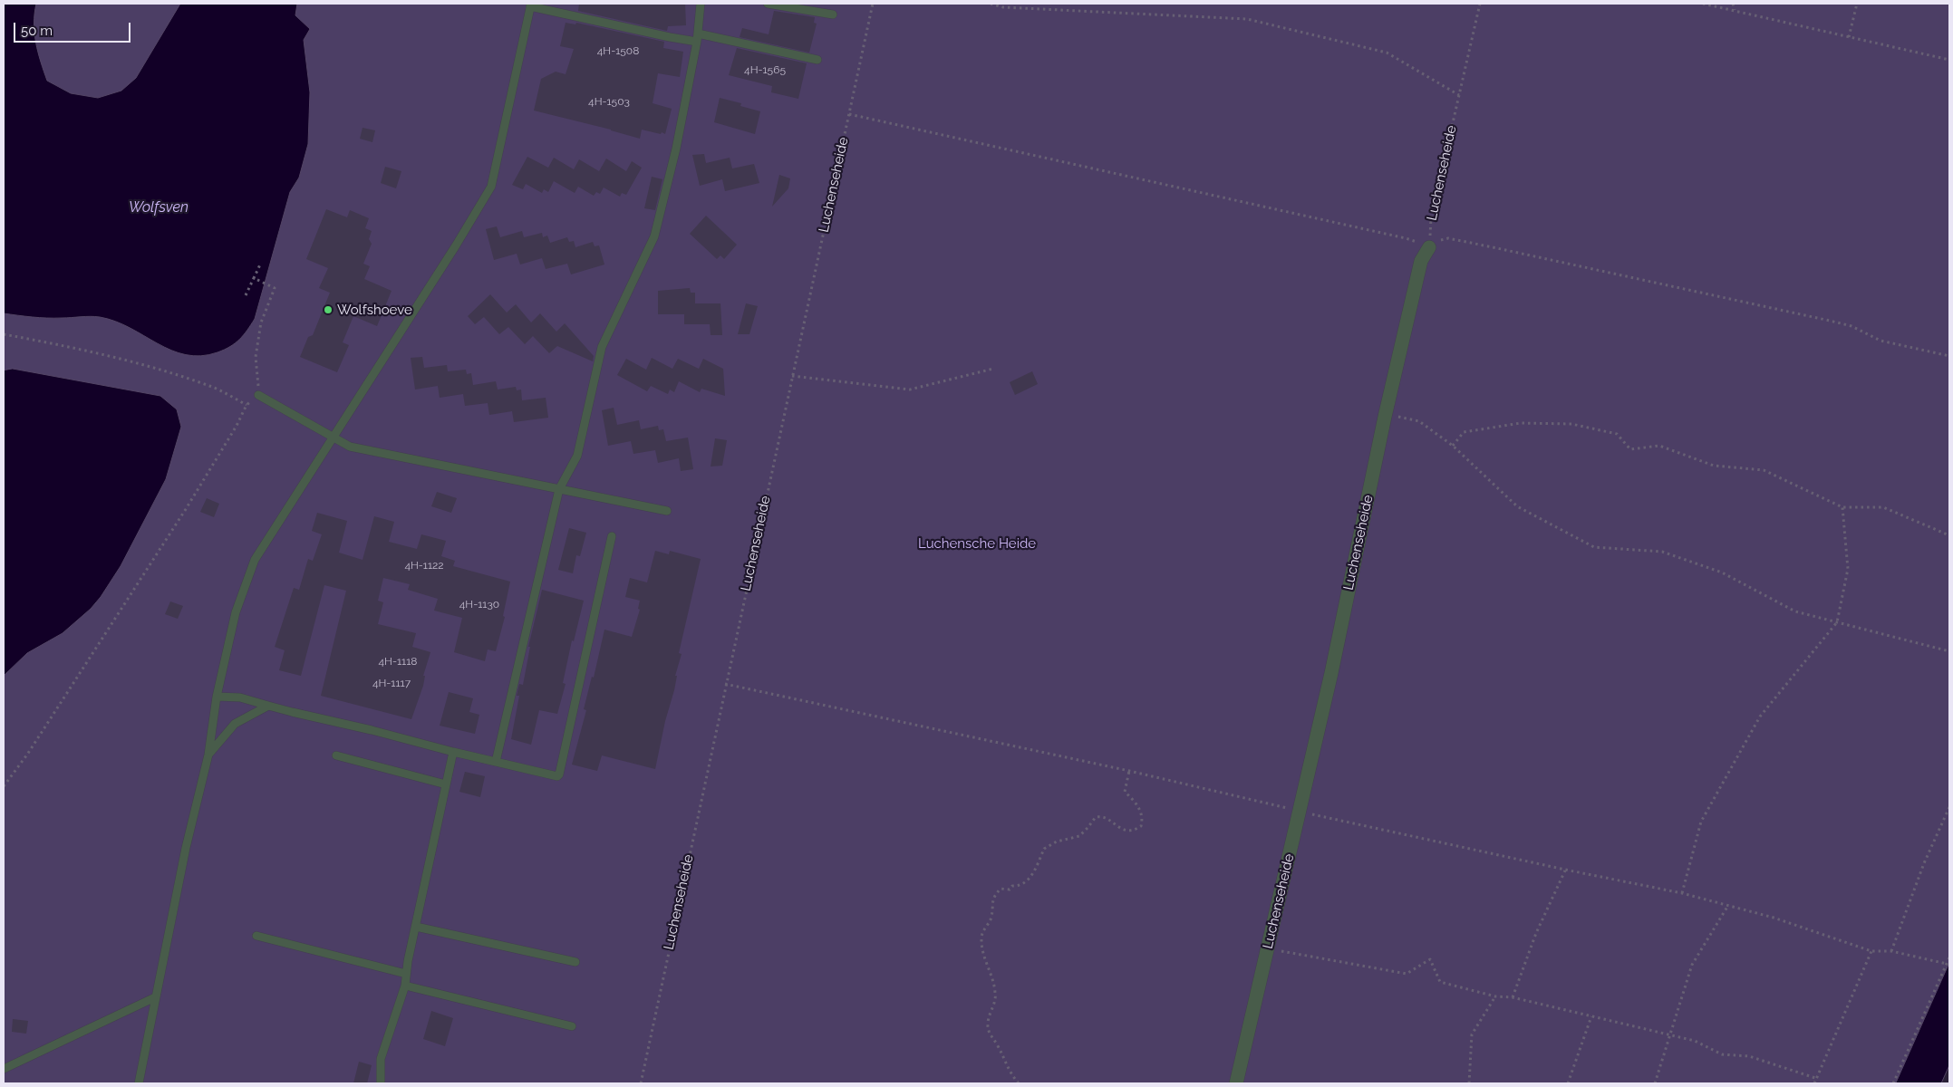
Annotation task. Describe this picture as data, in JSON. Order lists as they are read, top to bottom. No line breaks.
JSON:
{"streets":{"street":["Luchenseheide"]},"water":["Wolfsven"],"parks":["Luchensche Heide"],"places":["Wolfshoeve"],"house_numbers":["4H-1508","4H-1565","4H-1503","4H-1122","4H-1130","4H-1118","4H-1117"],"scale_bar":"50 m"}
